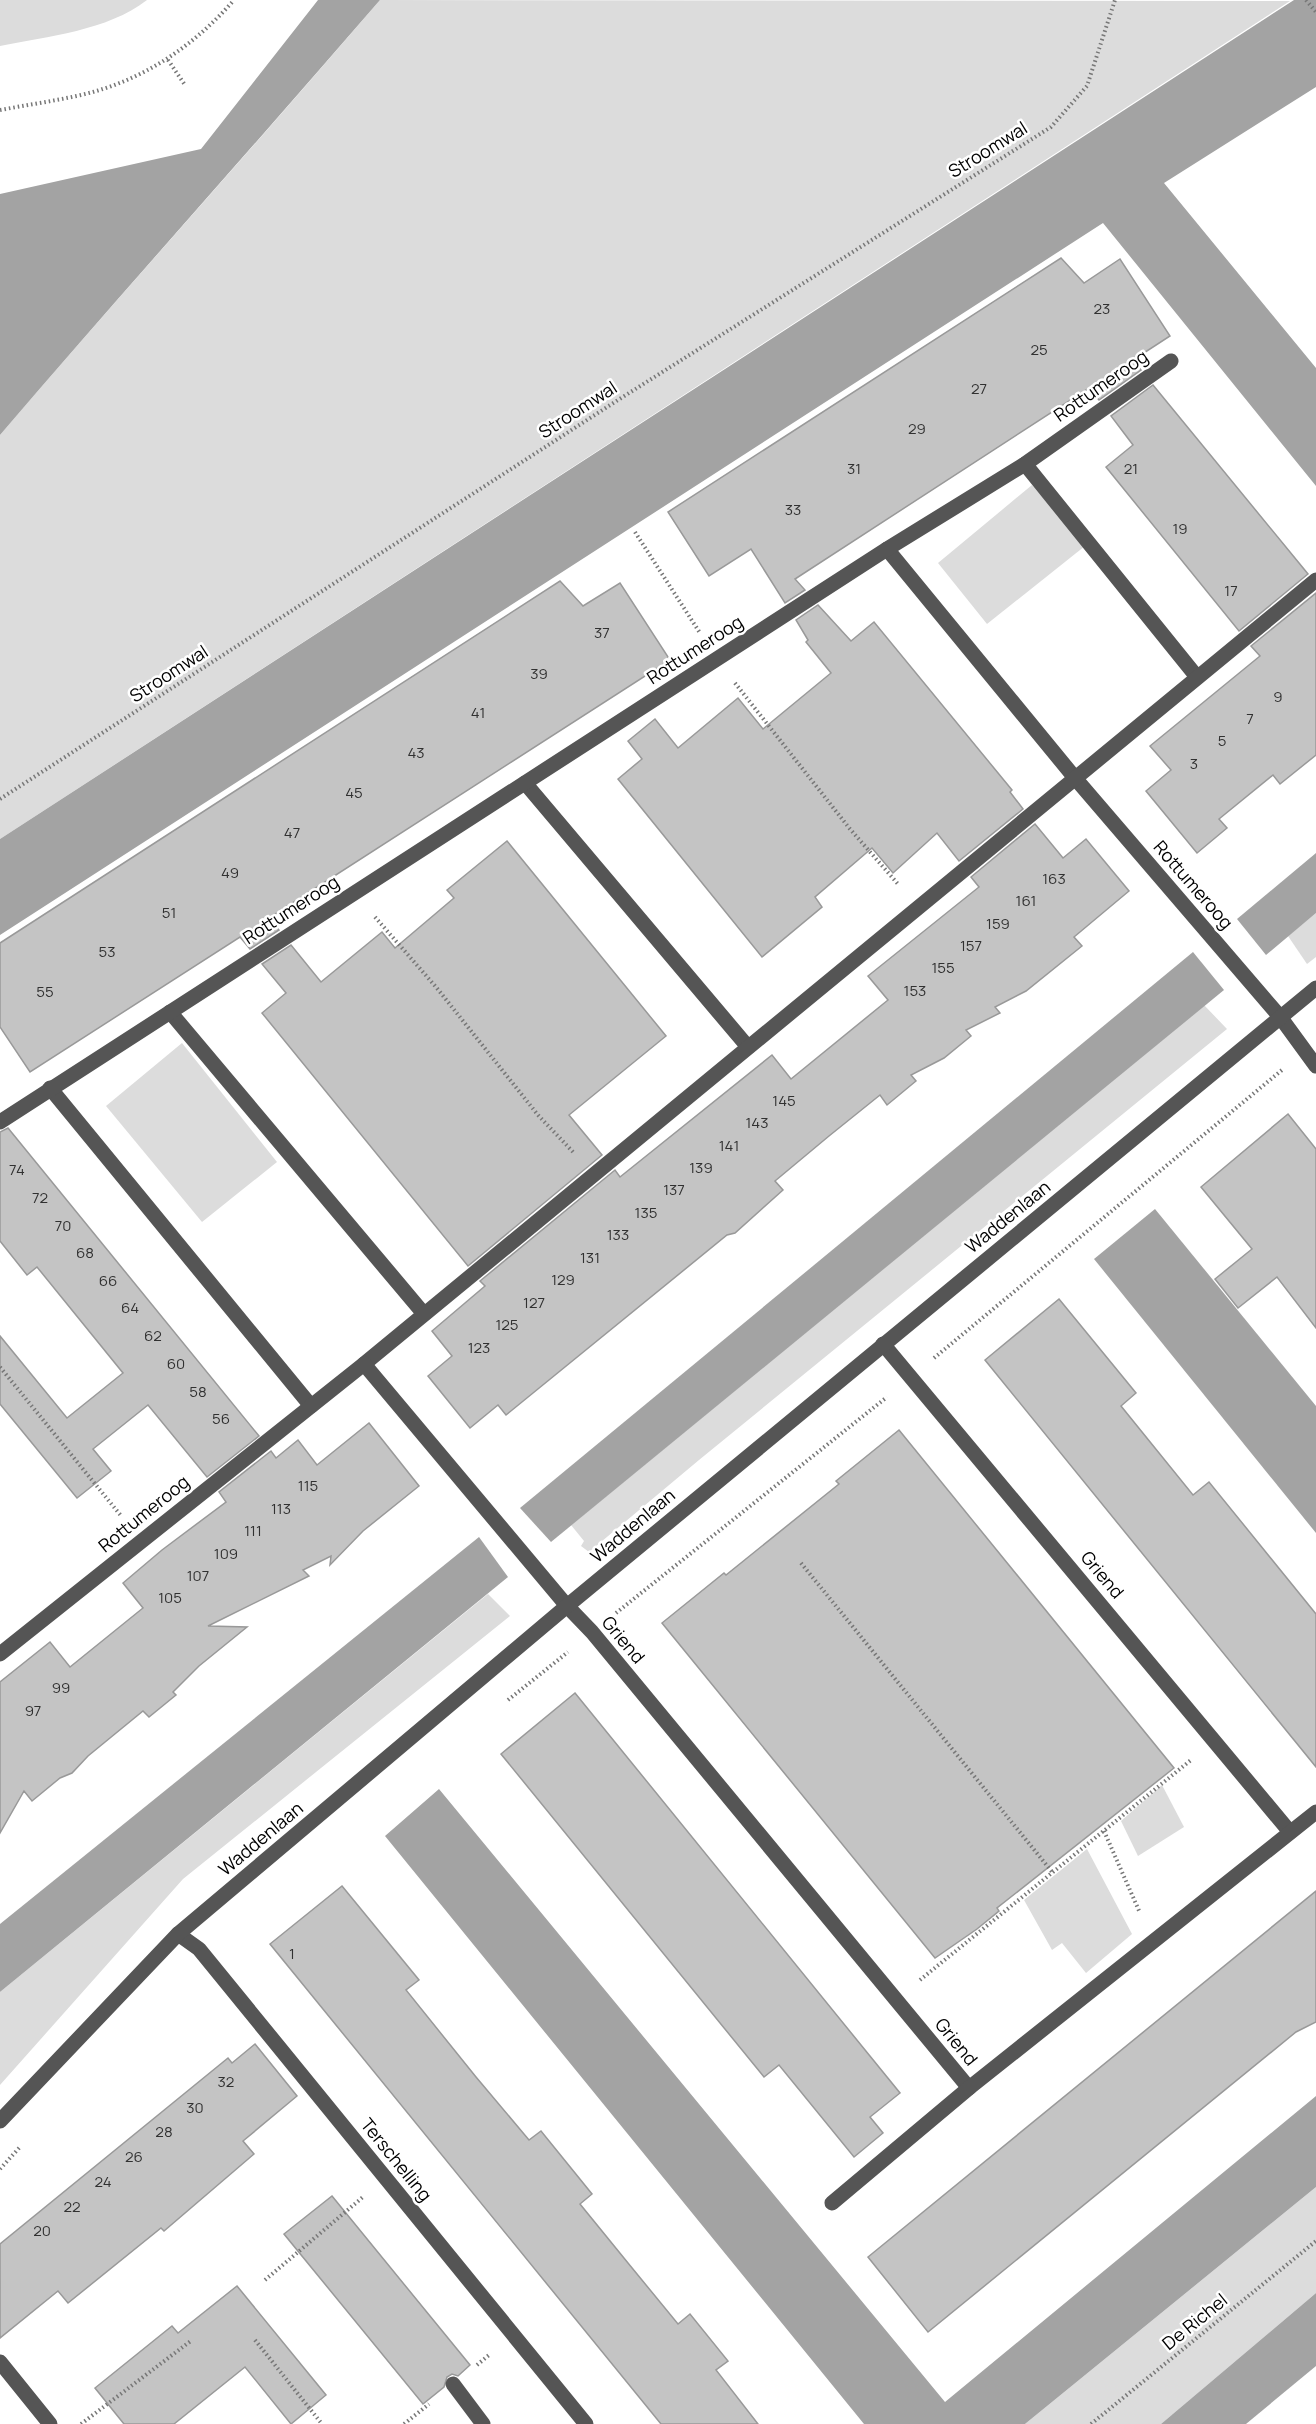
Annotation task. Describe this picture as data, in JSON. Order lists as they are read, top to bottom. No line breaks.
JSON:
{"streets":{"street":["Rottumeroog","Waddenlaan","Griend","Terschelling"],"path":["Stroomwal","De Richel"]},"crossings":[["Rottumeroog","Waddenlaan"],["Waddenlaan","Griend"],["Waddenlaan","Terschelling"]],"house_numbers":["23","25","27","29","31","21","33","19","17","37","39","9","41","7","5","43","3","45","47","49","163","161","51","159","157","53","155","153","55","145","143","141","139","74","137","72","135","70","133","68","131","129","66","127","64","125","62","123","60","58","56","115","113","111","109","107","105","99","97","1","32","30","28","26","24","22","20"]}
